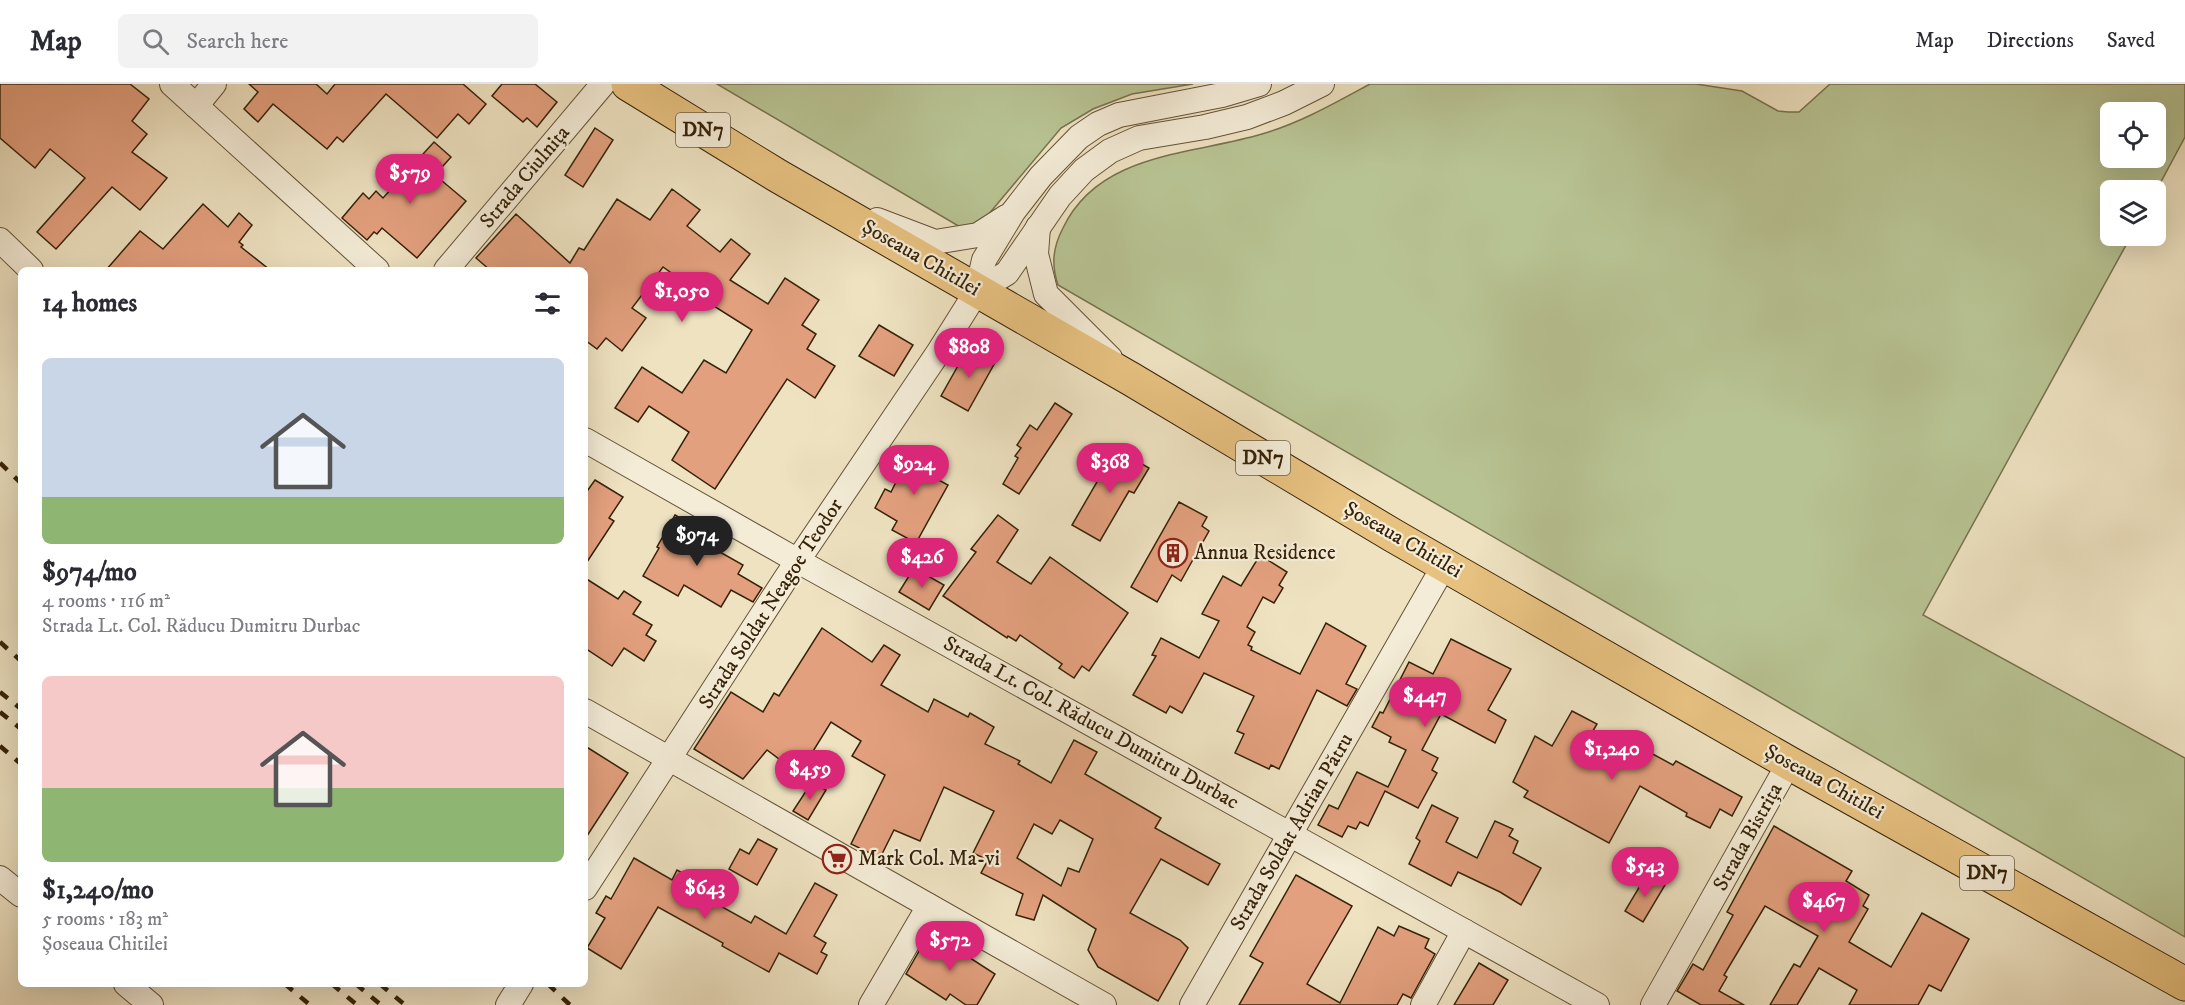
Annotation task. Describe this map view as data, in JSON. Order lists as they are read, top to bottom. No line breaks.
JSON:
{"streets":{"main road":["DN7","Șoseaua Chitilei"],"street":["Strada Ciulnița","Strada Soldat Neagoe Teodor","Strada Lt. Col. Răducu Dumitru Durbac","Strada Soldat Adrian Pătru","Strada Bistrița"]},"crossings":[["Șoseaua Chitilei","Strada Soldat Neagoe Teodor"],["Șoseaua Chitilei","Strada Soldat Adrian Pătru"],["Șoseaua Chitilei","Strada Bistrița"],["Strada Soldat Neagoe Teodor","Strada Lt. Col. Răducu Dumitru Durbac"],["Strada Lt. Col. Răducu Dumitru Durbac","Strada Soldat Adrian Pătru"]],"places":{"building":["Annua Residence"],"supermarket":["Mark Col. Ma-vi"]},"page":{"header":"Map","search":"Search here","nav":["Map","Directions","Saved"],"price":["$579","$1,050","$808","$368","$924","$974","$426","$447","$1,240","$459","$543","$643","$467","$572"],"heading":"14 homes","list":[{"name":"$974/mo","note":"4 rooms · 116 m² · Strada Lt. Col. Răducu Dumitru Durbac"},{"name":"$1,240/mo","note":"5 rooms · 183 m² · Șoseaua Chitilei"}]}}
